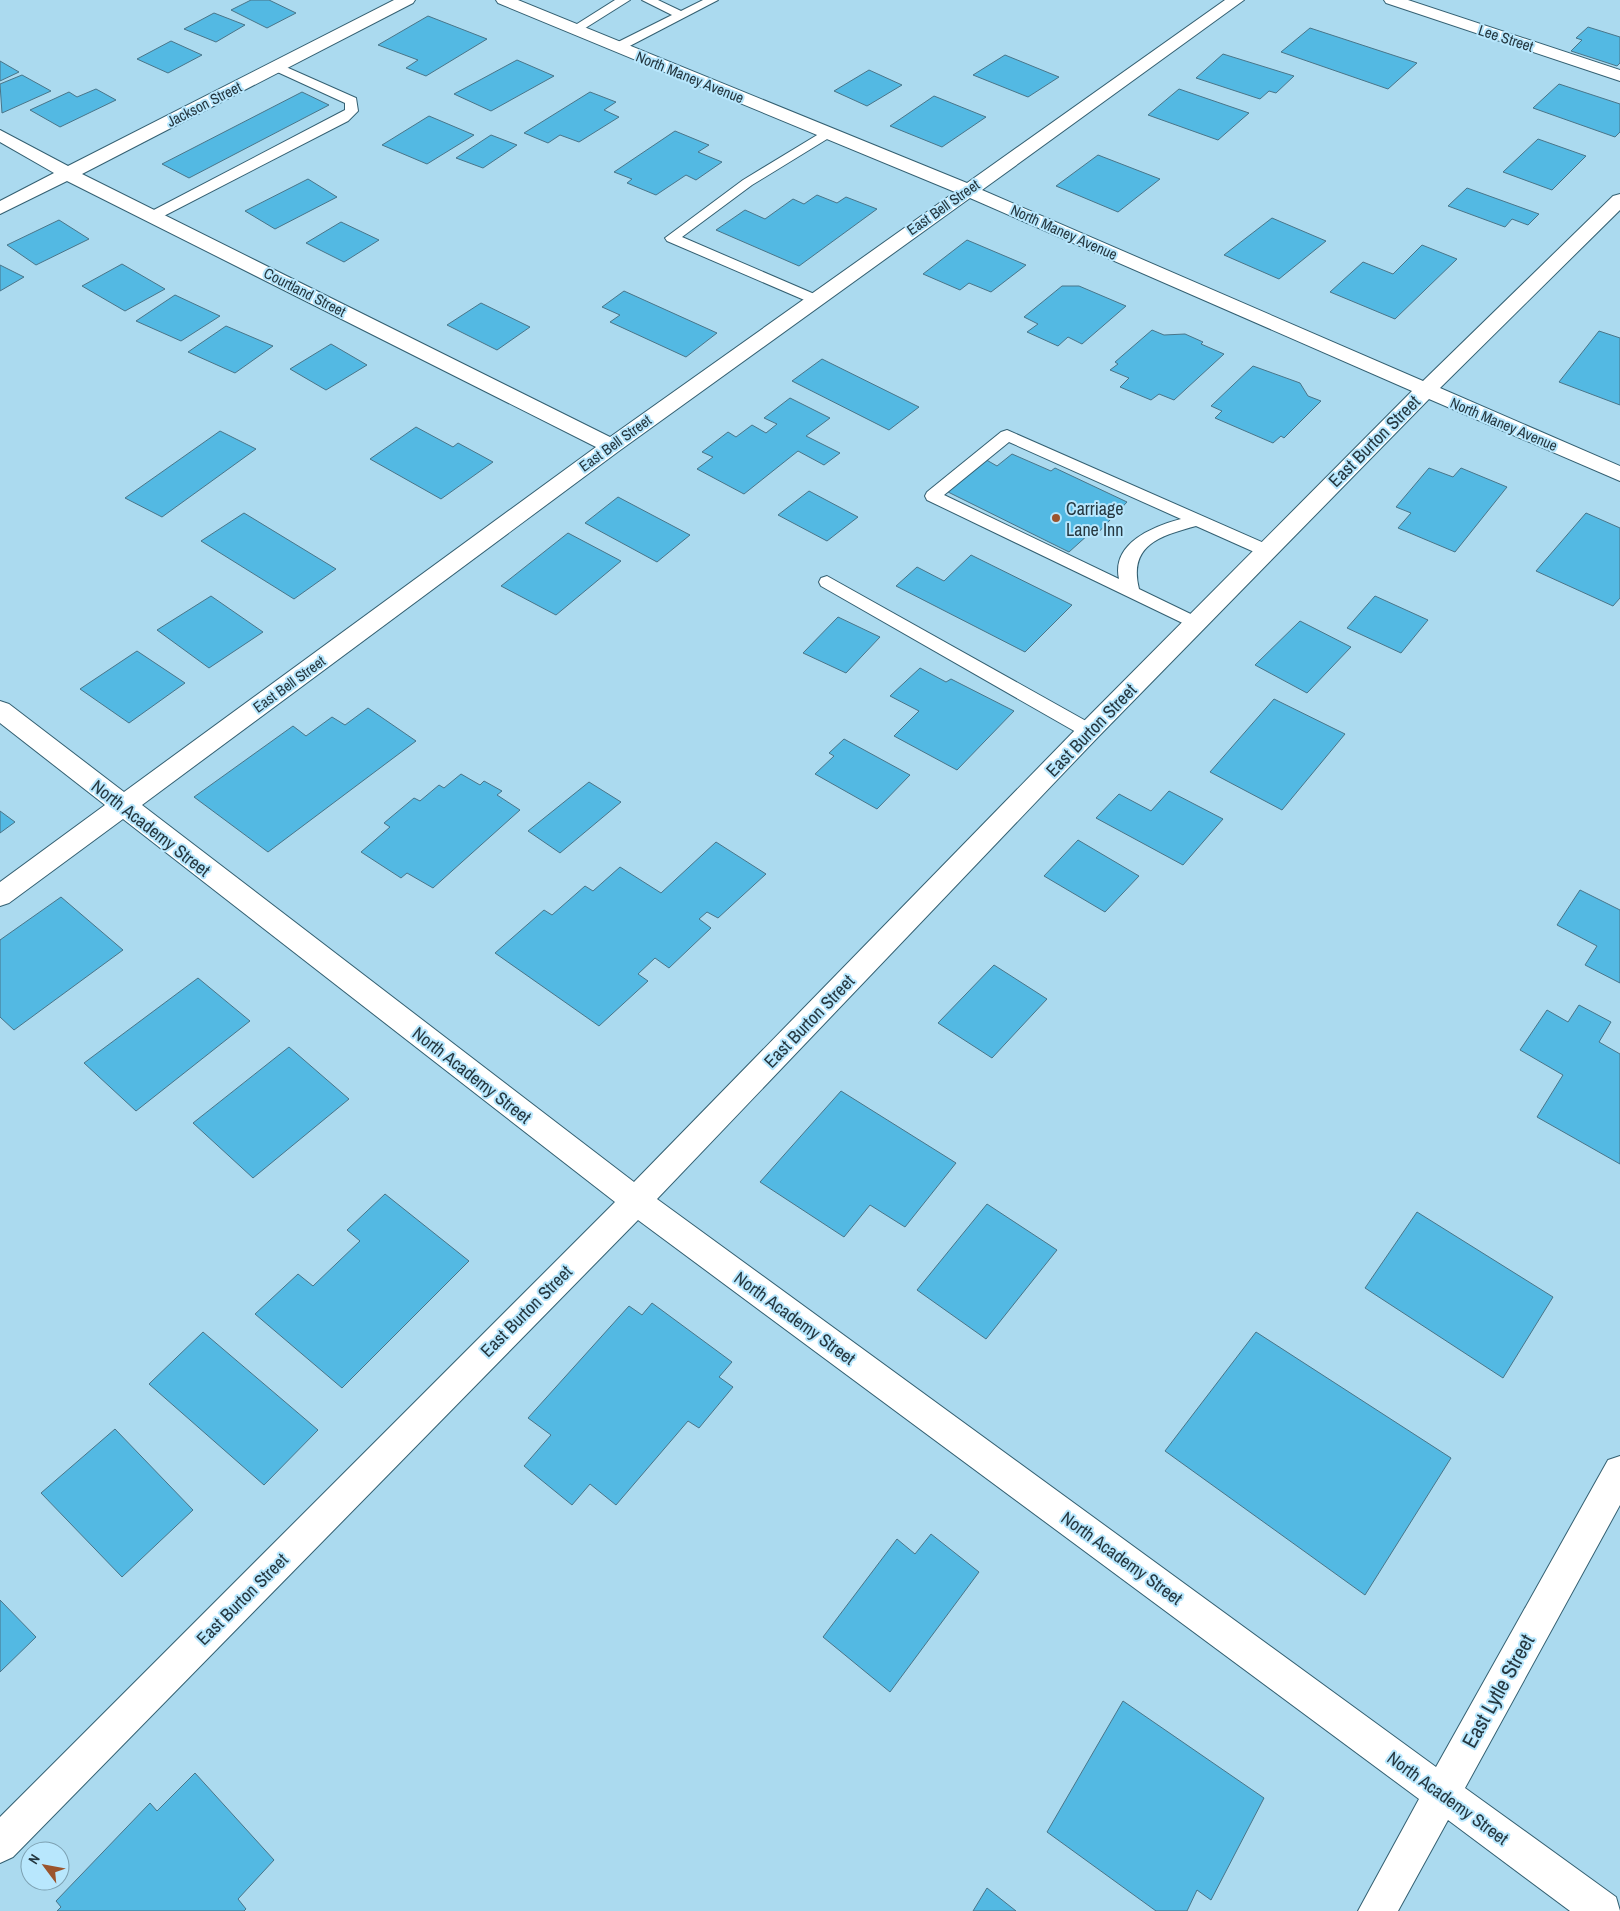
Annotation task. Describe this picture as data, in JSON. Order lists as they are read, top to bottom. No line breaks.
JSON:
{"streets":{"street":["Lee Street","North Maney Avenue","Jackson Street","East Bell Street","Courtland Street","East Burton Street","North Academy Street","East Lytle Street"]},"crossings":[["North Maney Avenue","East Bell Street"],["North Maney Avenue","East Burton Street"],["Jackson Street","Courtland Street"],["East Bell Street","Courtland Street"],["East Bell Street","North Academy Street"],["East Burton Street","North Academy Street"],["North Academy Street","East Lytle Street"]],"places":["Carriage Lane Inn"],"north":"top left"}
